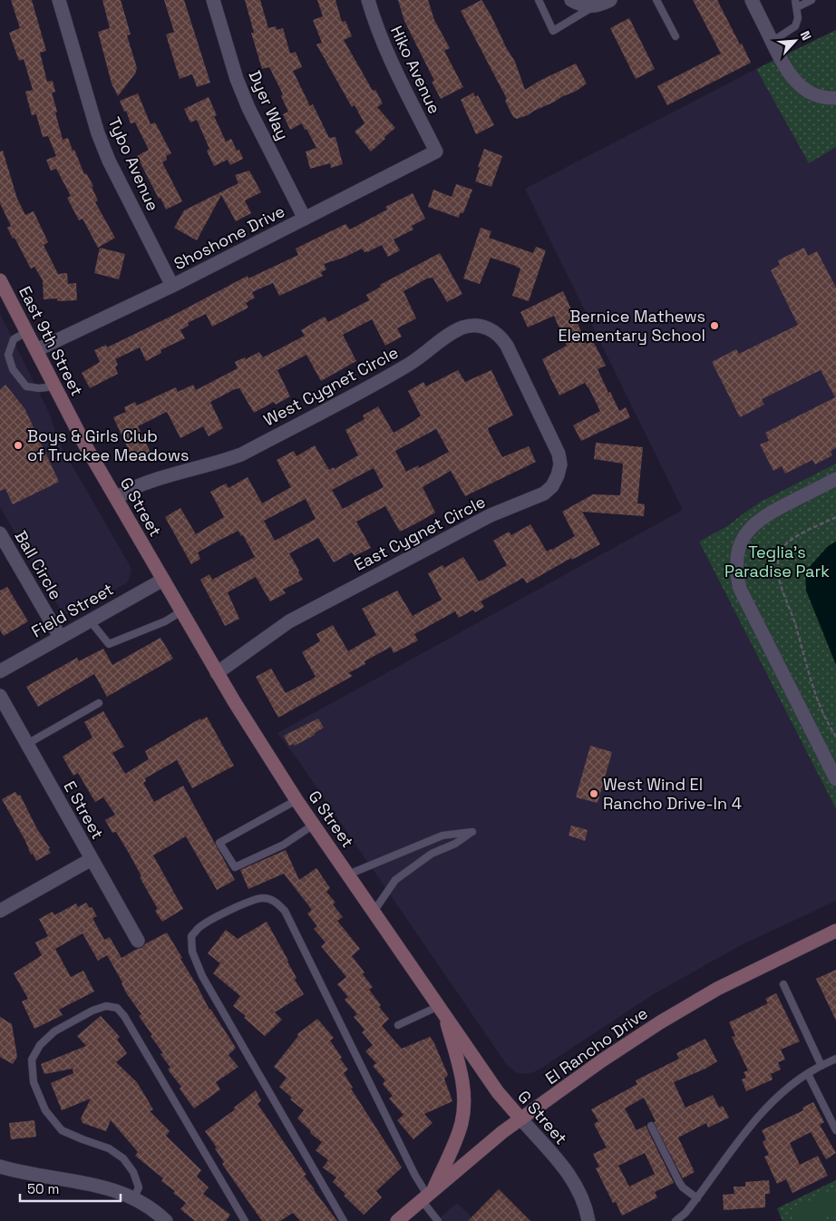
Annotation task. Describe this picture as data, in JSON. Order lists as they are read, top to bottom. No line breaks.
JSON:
{"streets":{"street":["Hiko Avenue","Dyer Way","Tybo Avenue","Shoshone Drive","East 9th Street","West Cygnet Circle","G Street","East Cygnet Circle","Ball Circle","Field Street","E Street","El Rancho Drive"]},"crossings":[["Hiko Avenue","Shoshone Drive"],["Dyer Way","Shoshone Drive"],["Tybo Avenue","Shoshone Drive"],["Shoshone Drive","East 9th Street"],["East 9th Street","G Street"],["West Cygnet Circle","G Street"],["West Cygnet Circle","East Cygnet Circle"],["G Street","East Cygnet Circle"],["G Street","Field Street"],["G Street","El Rancho Drive"],["Ball Circle","Field Street"]],"parks":["Teglia's Paradise Park"],"places":["Bernice Mathews Elementary School","Boys & Girls Club of Truckee Meadows","West Wind El Rancho Drive-In 4"],"scale_bar":"50 m","north":"top right"}
